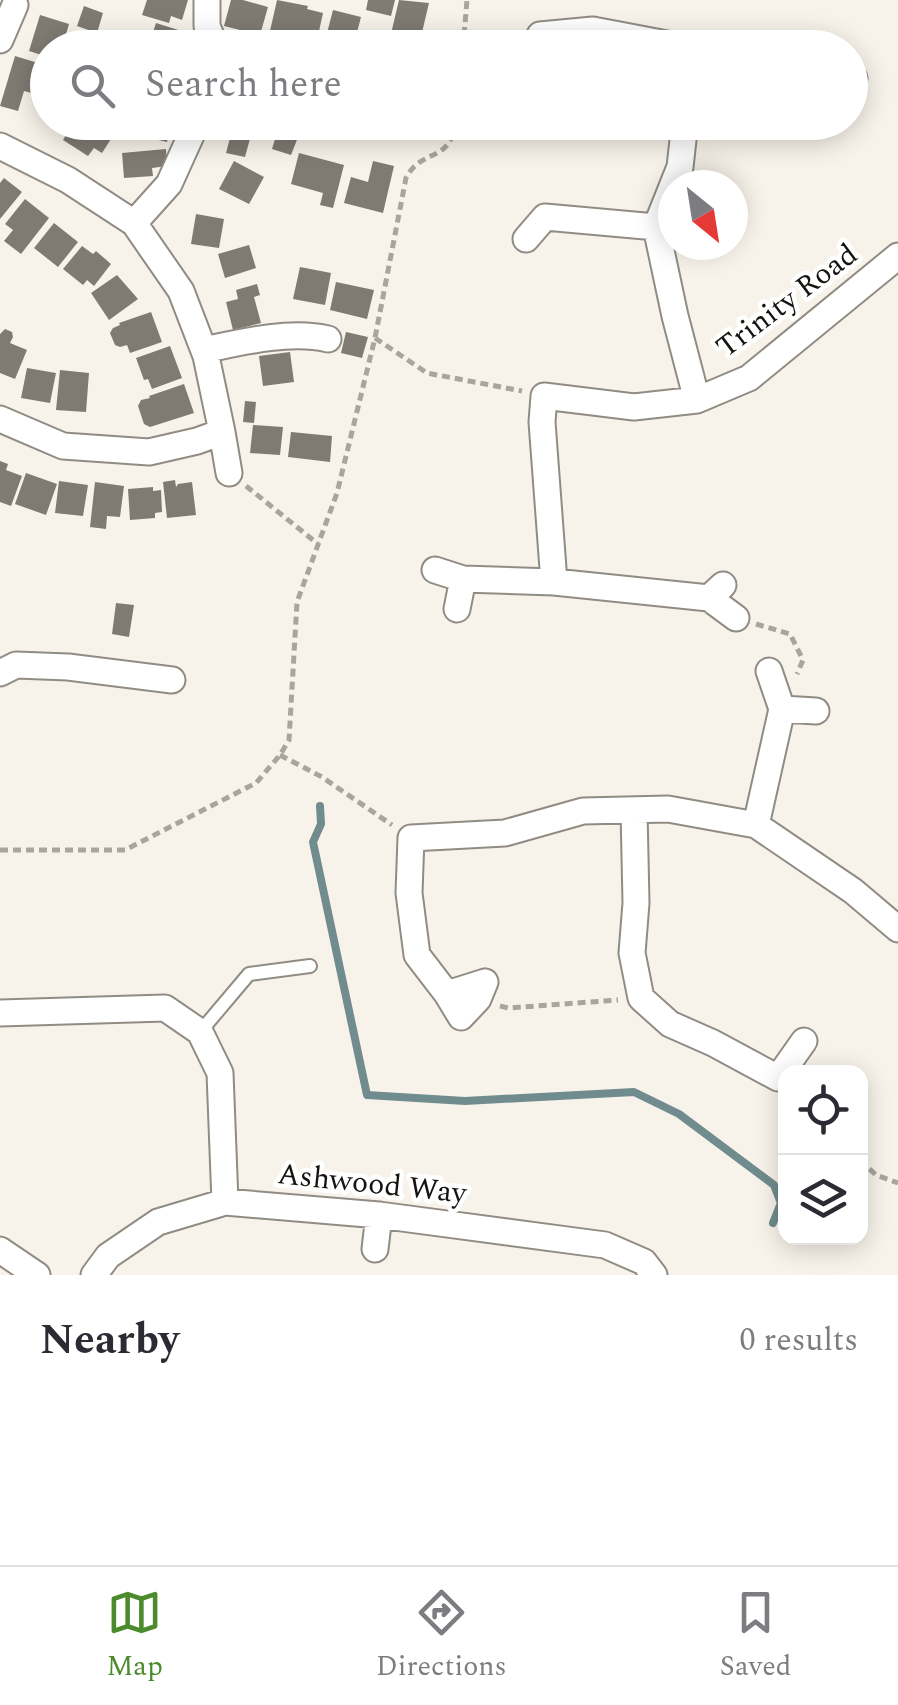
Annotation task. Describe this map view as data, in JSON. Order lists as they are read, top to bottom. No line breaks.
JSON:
{"streets":{"street":["Trinity Road","Ashwood Way"]},"north":"bottom right","page":{"search":"Search here","heading":["Nearby","0 results"],"nav":["Map","Directions","Saved"]}}
